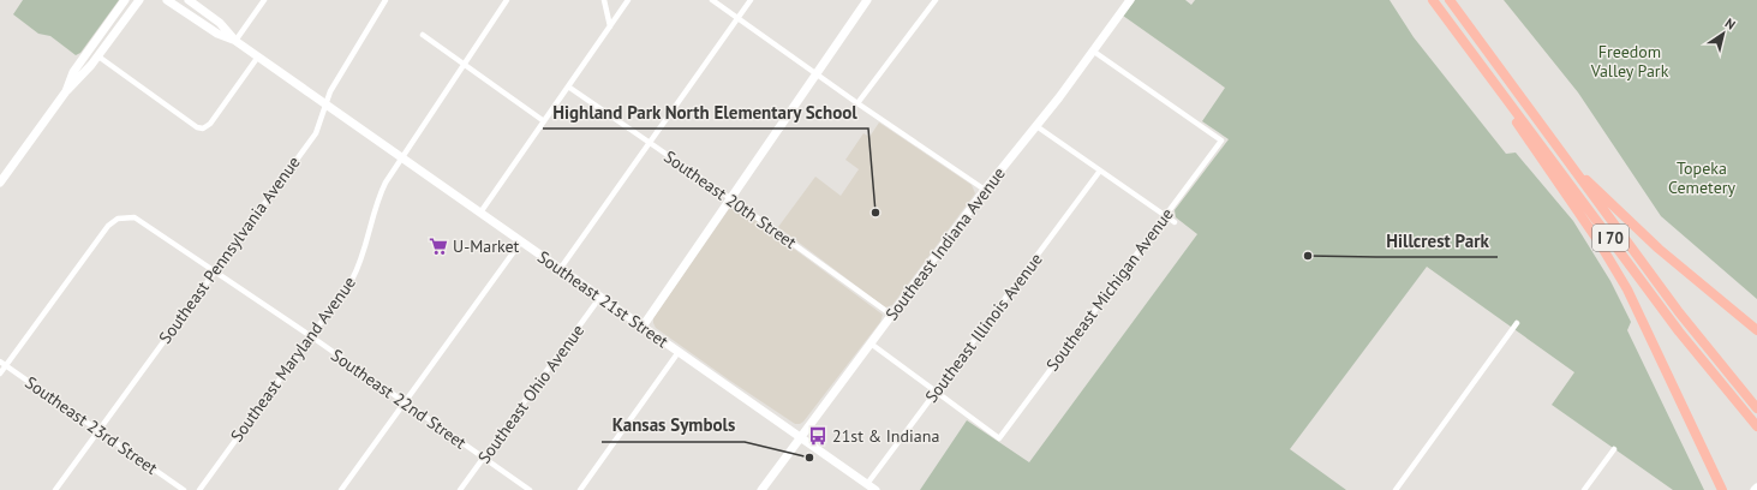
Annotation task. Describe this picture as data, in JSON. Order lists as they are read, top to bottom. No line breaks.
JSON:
{"streets":{"highway":["I 70"],"main road":["Southeast Indiana Avenue","Southeast 21st Street"],"street":["Southeast 20th Street","Southeast Pennsylvania Avenue","Southeast Michigan Avenue","Southeast Illinois Avenue","Southeast Maryland Avenue","Southeast Ohio Avenue","Southeast 22nd Street","Southeast 23rd Street"]},"crossings":[["Southeast 20th Street","Southeast Indiana Avenue"],["Southeast Indiana Avenue","Southeast Michigan Avenue"],["Southeast Indiana Avenue","Southeast 21st Street"],["Southeast Pennsylvania Avenue","Southeast 21st Street"],["Southeast Pennsylvania Avenue","Southeast 22nd Street"],["Southeast Pennsylvania Avenue","Southeast 23rd Street"],["Southeast Michigan Avenue","Southeast Illinois Avenue"],["Southeast 21st Street","Southeast Illinois Avenue"],["Southeast 21st Street","Southeast Maryland Avenue"],["Southeast 21st Street","Southeast Ohio Avenue"],["Southeast Maryland Avenue","Southeast 22nd Street"],["Southeast Ohio Avenue","Southeast 22nd Street"],["Southeast 22nd Street","Southeast 23rd Street"]],"parks":["Freedom Valley Park","Topeka Cemetery"],"places":{"other":["Highland Park North Elementary School","Hillcrest Park","Kansas Symbols"],"supermarket":["U-Market"],"bus stop":["21st & Indiana"]},"north":"top right"}
